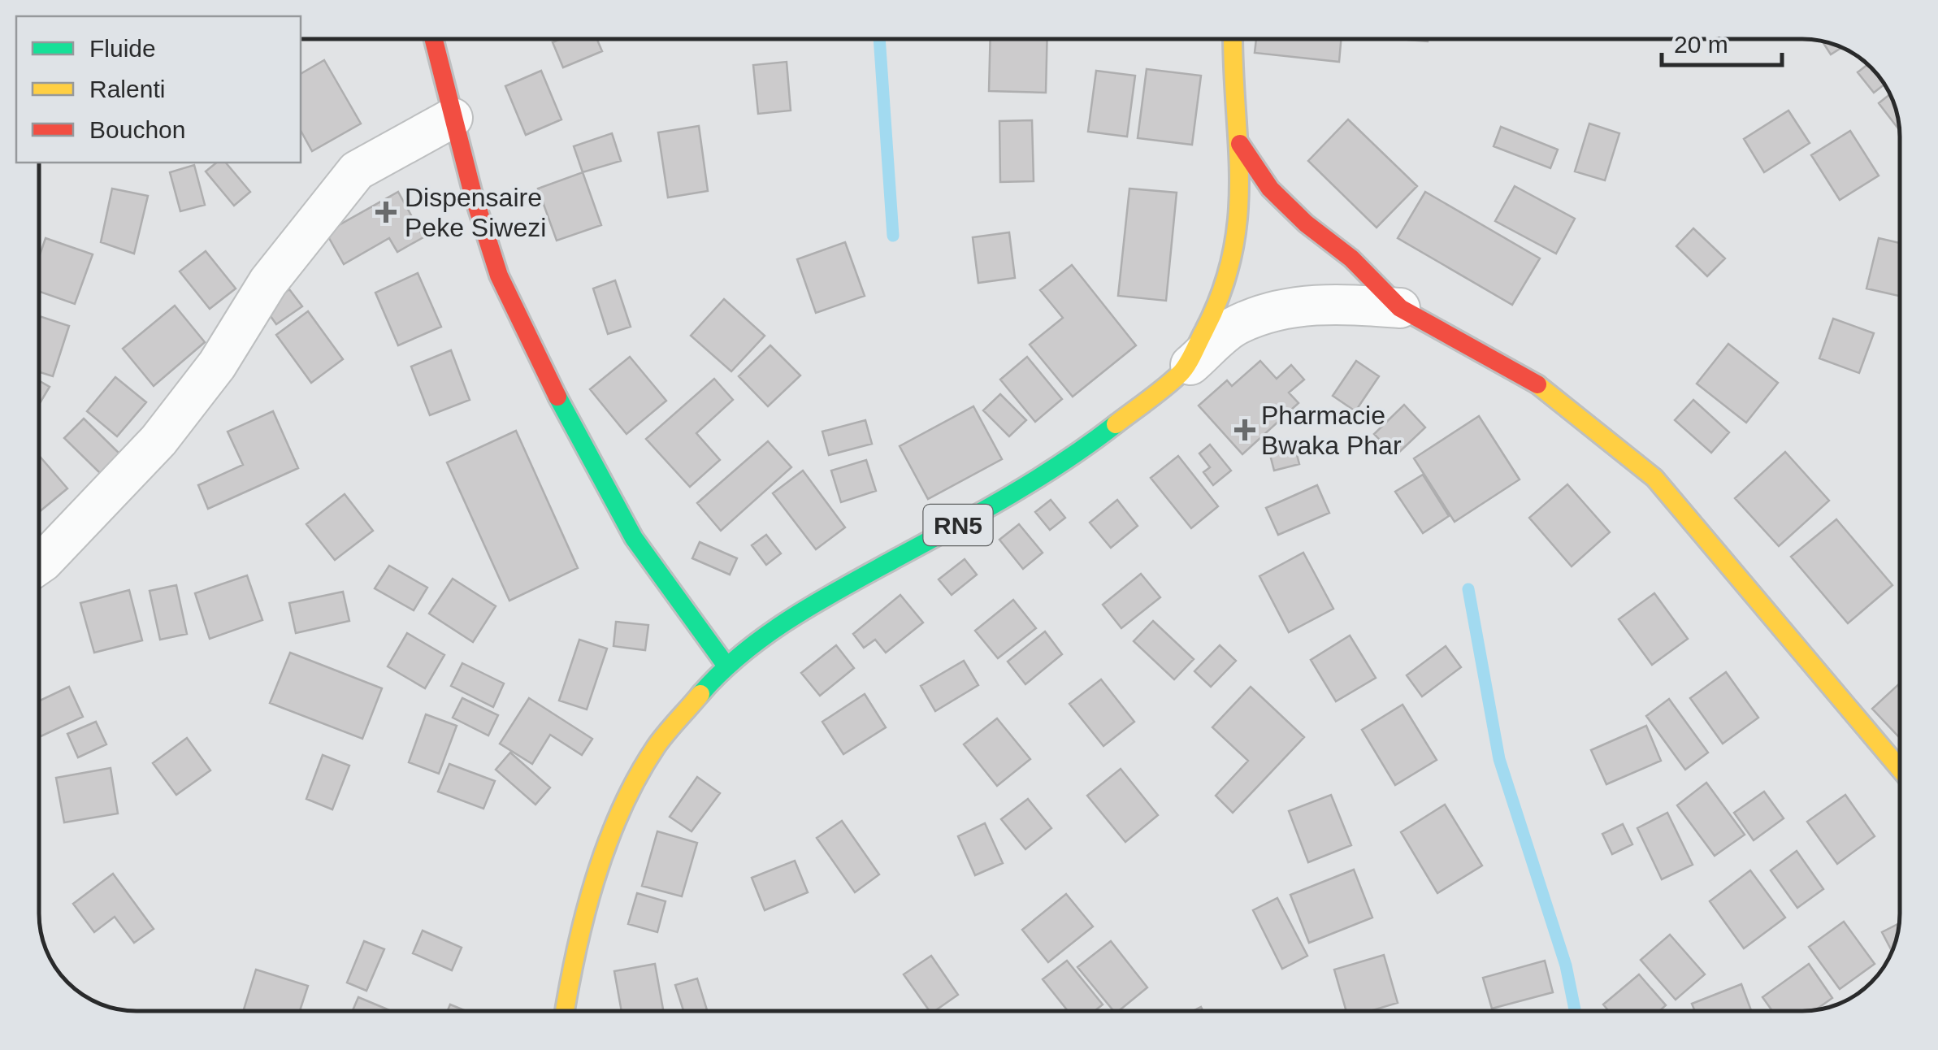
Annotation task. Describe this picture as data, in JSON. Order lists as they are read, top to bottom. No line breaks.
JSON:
{"streets":{"main road":["RN5"]},"places":{"health":["Dispensaire Peke Siwezi","Pharmacie Bwaka Phar"]},"legend":["Fluide","Ralenti","Bouchon"],"scale_bar":"20 m"}
